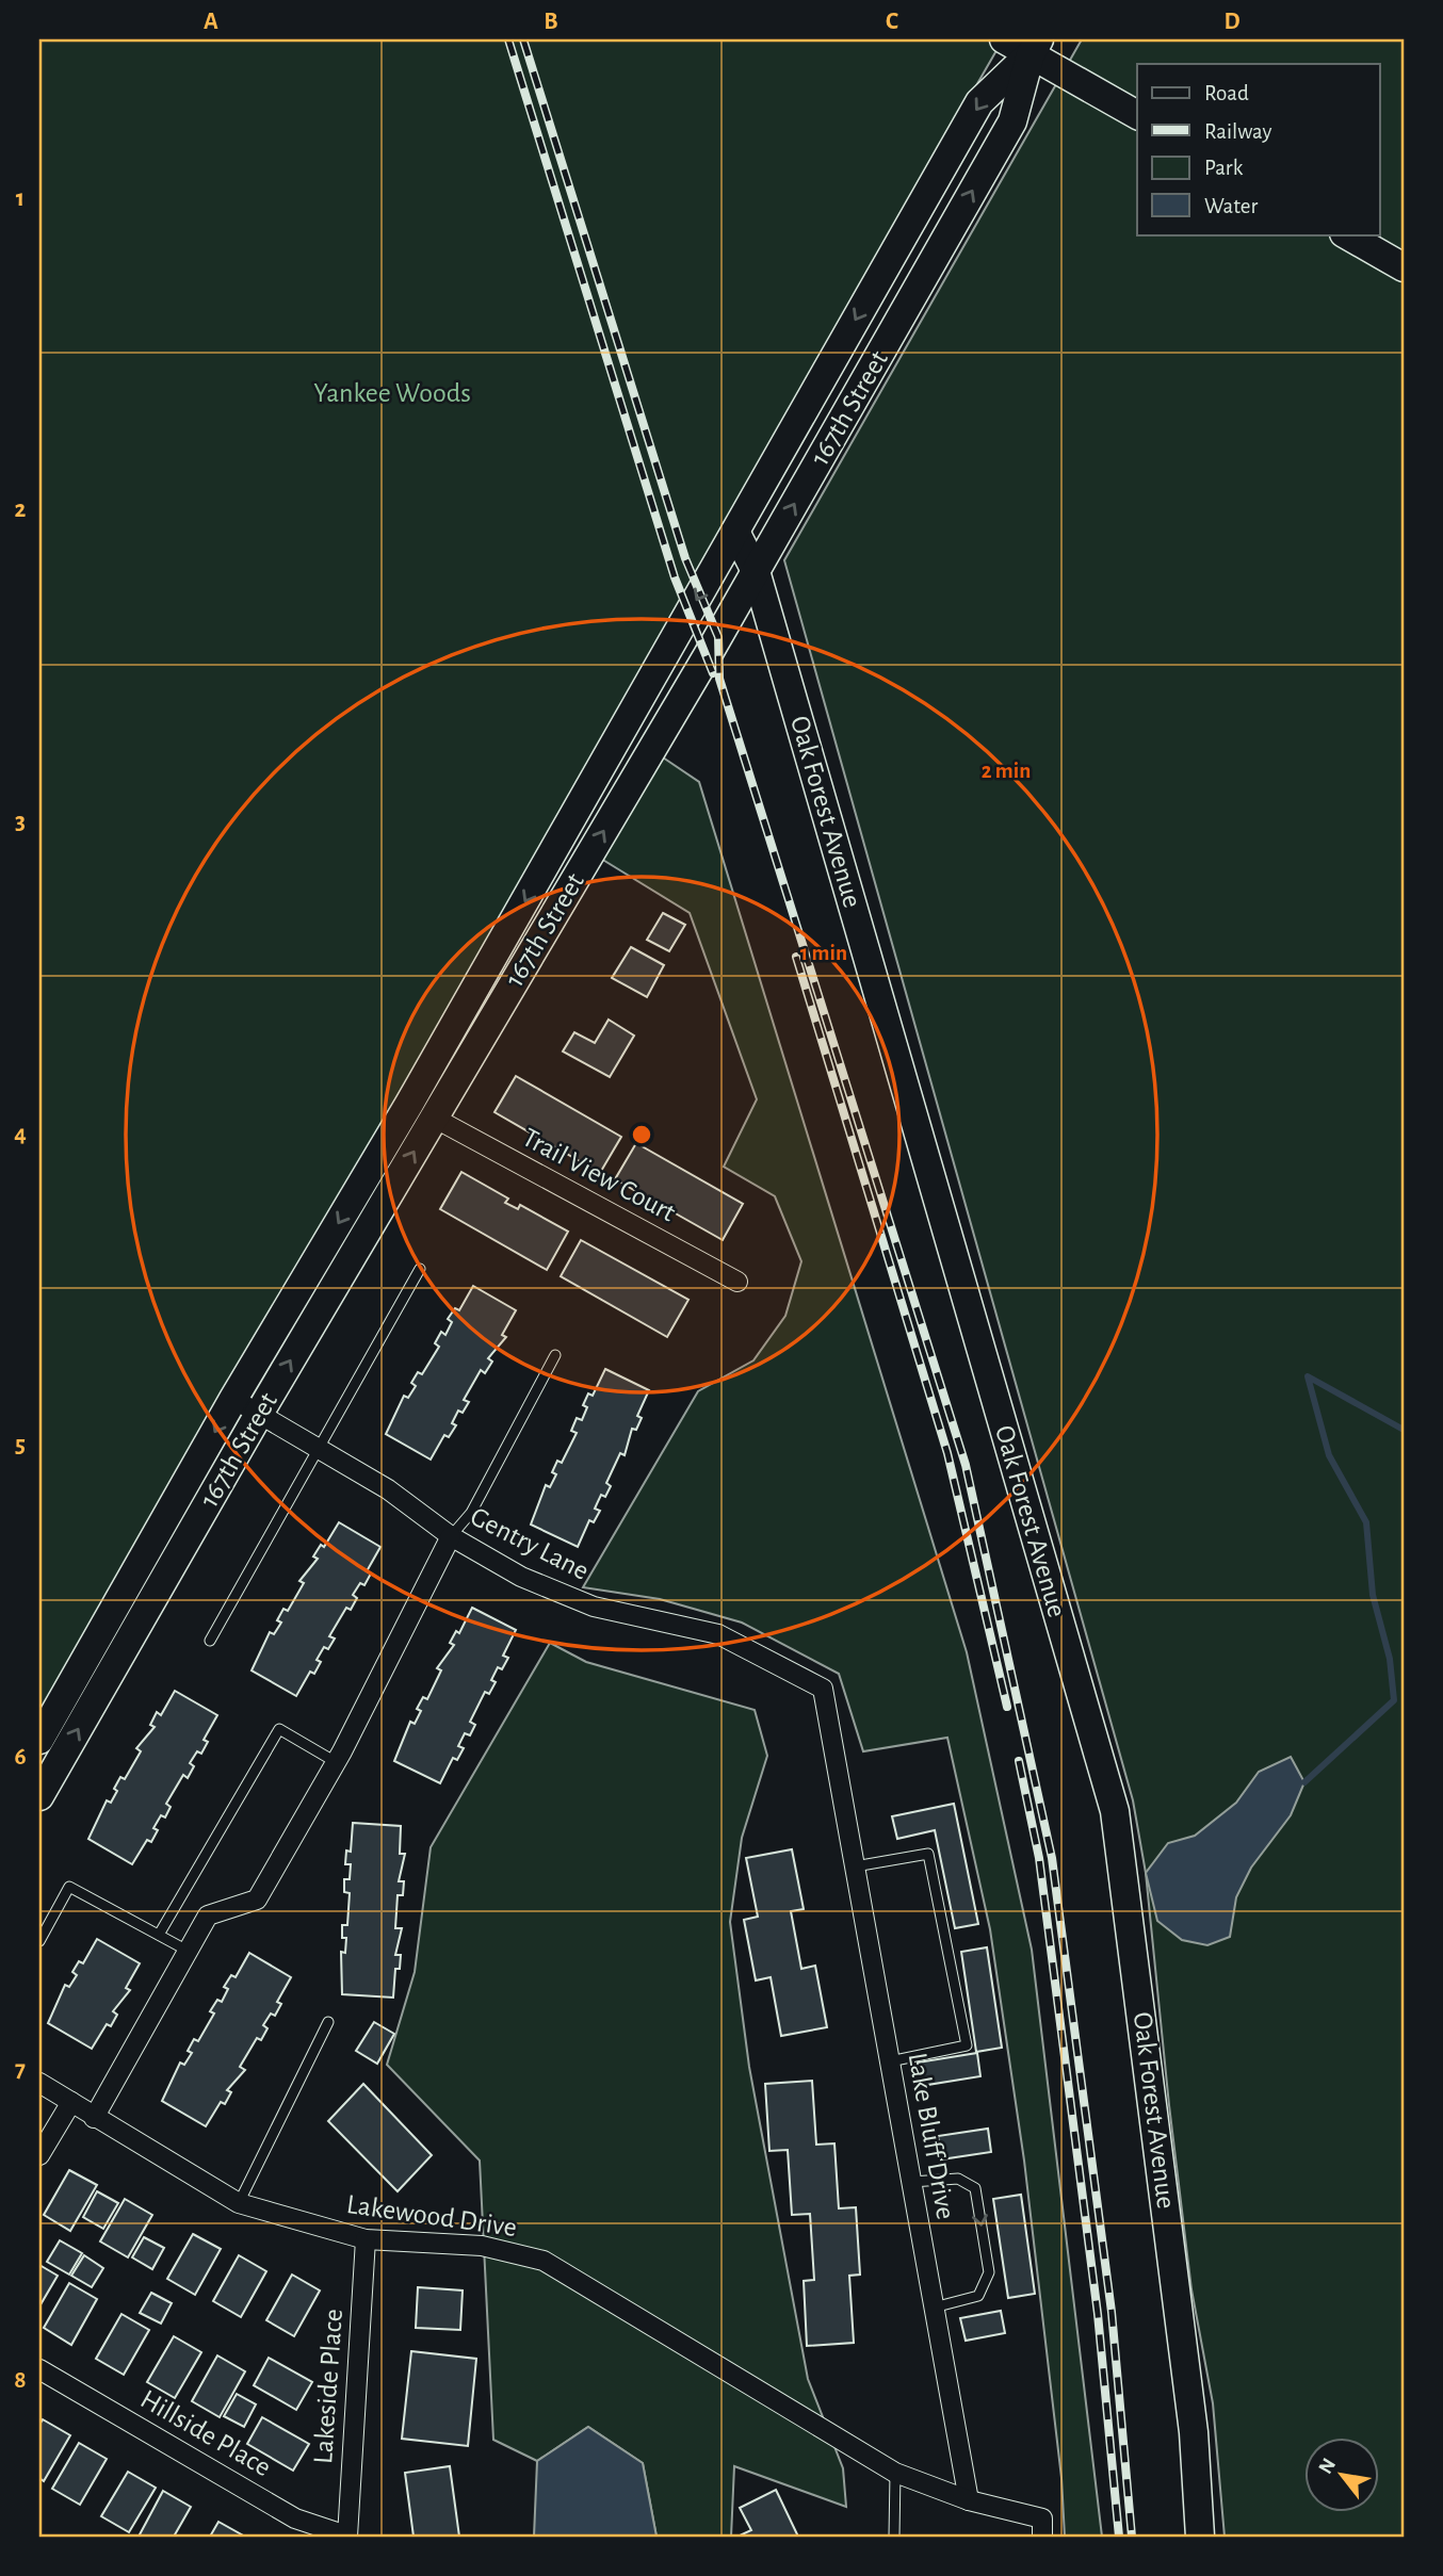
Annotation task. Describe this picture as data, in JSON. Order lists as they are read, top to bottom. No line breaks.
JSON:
{"streets":{"main road":["167th Street","Oak Forest Avenue"],"street":["Trail View Court","Gentry Lane","Lake Bluff Drive","Lakewood Drive","Lakeside Place","Hillside Place"]},"crossings":[["167th Street","Oak Forest Avenue"],["167th Street","Trail View Court"],["167th Street","Gentry Lane"],["Gentry Lane","Lake Bluff Drive"],["Lake Bluff Drive","Lakewood Drive"],["Lakewood Drive","Lakeside Place"],["Lakeside Place","Hillside Place"]],"parks":["Yankee Woods"],"legend":["Road","Railway","Park","Water"],"north":"top left","grid":{"columns":["A","B","C","D"],"rows":["1","2","3","4","5","6","7","8"]},"rings":["2 min","1 min"]}
